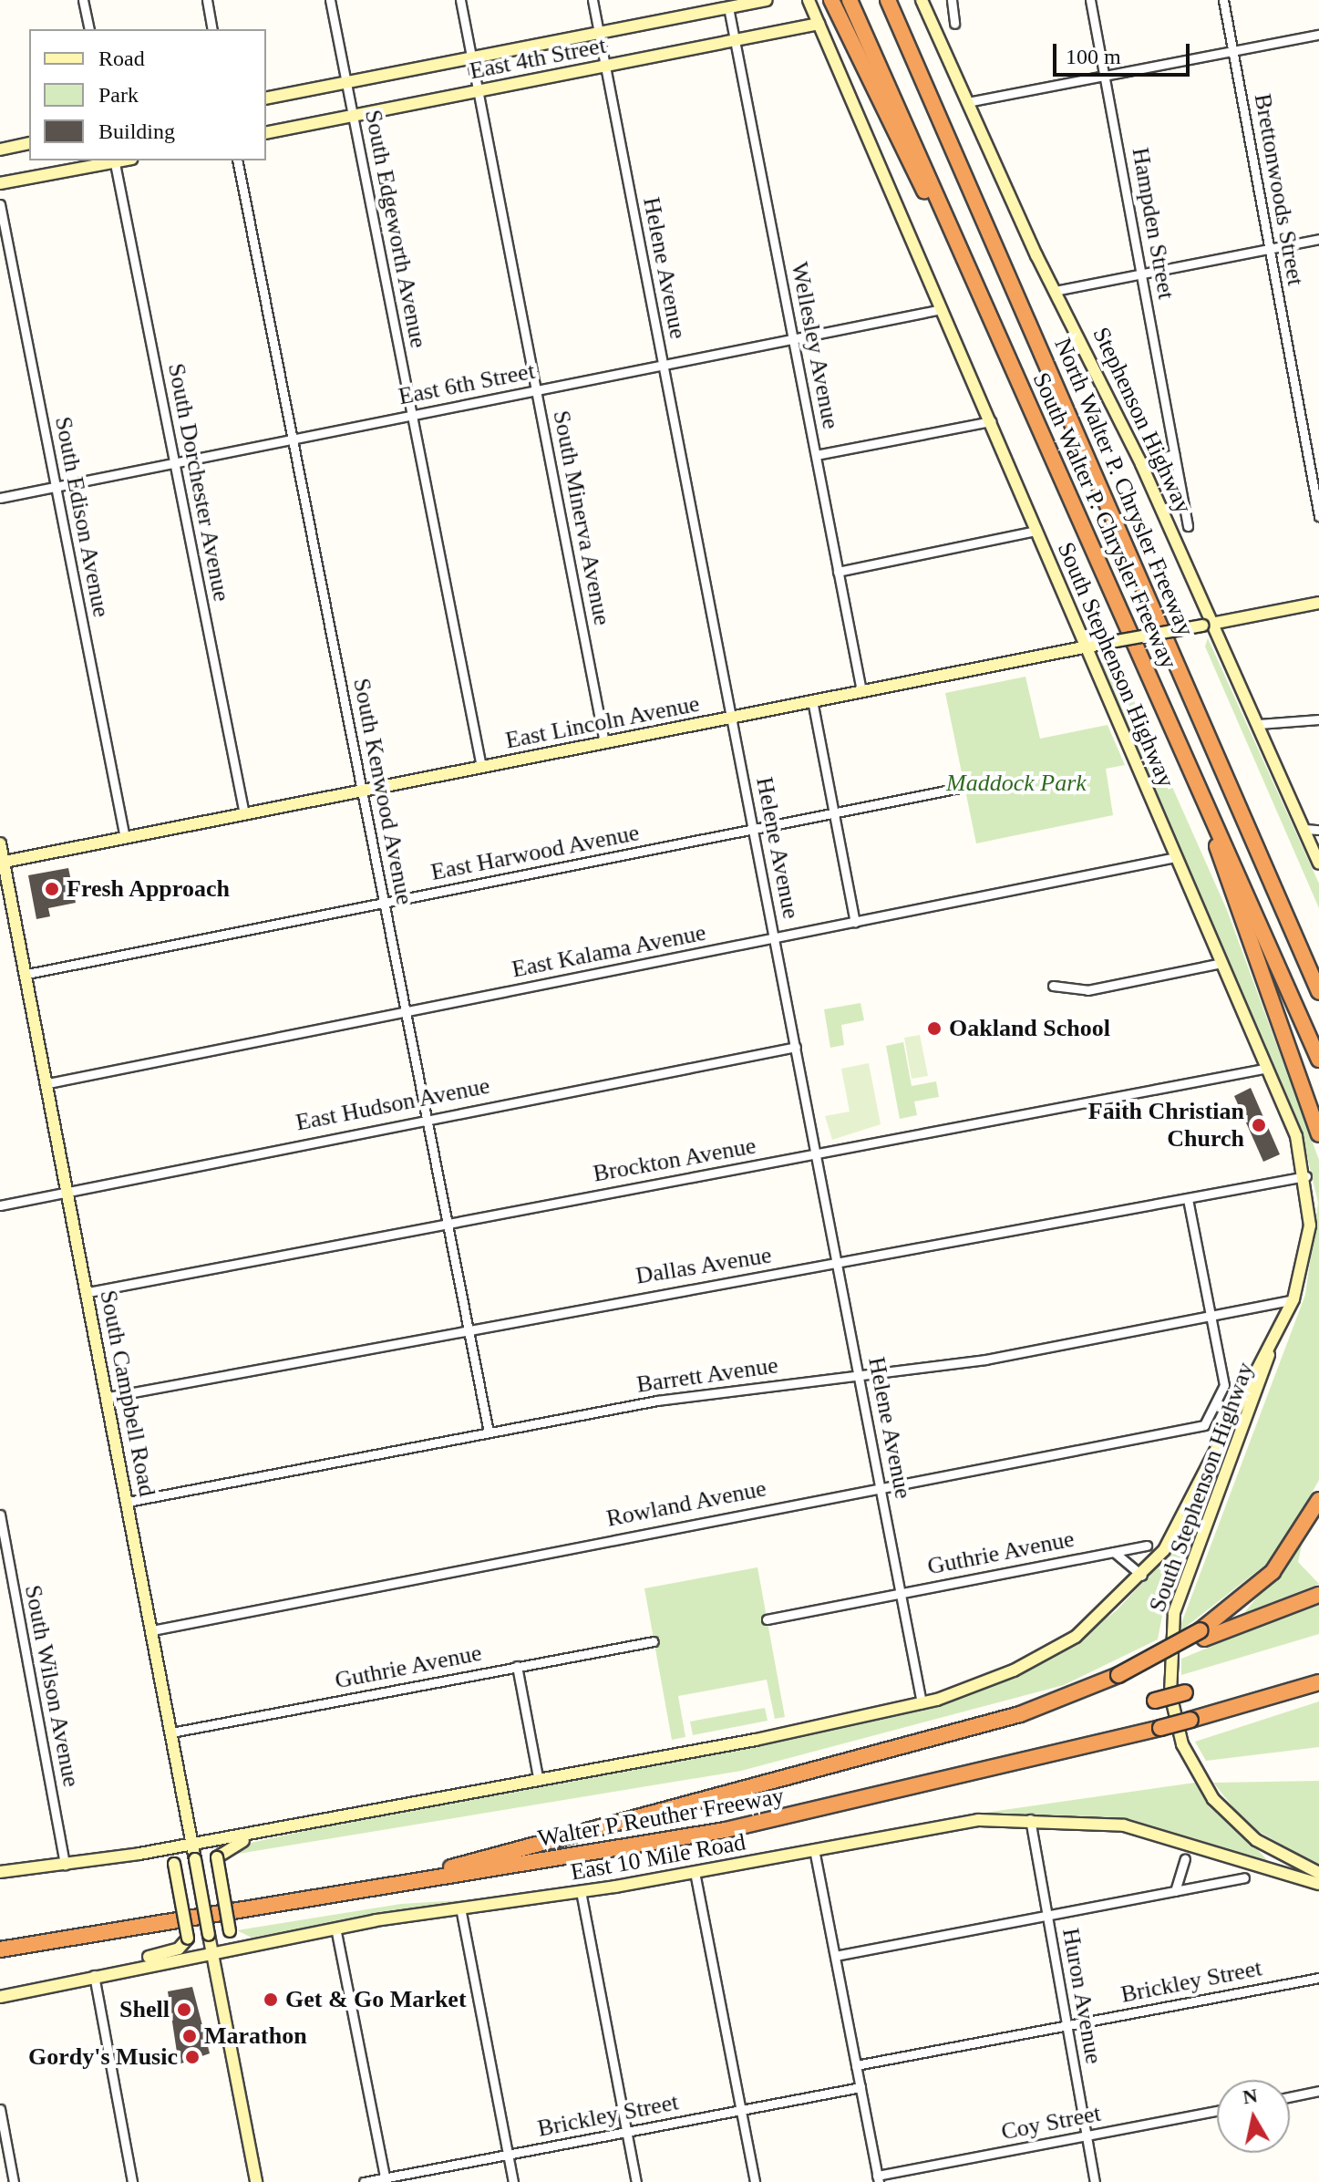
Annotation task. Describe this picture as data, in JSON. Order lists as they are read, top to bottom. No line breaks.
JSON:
{"streets":{"highway":["North Walter P. Chrysler Freeway","South Walter P. Chrysler Freeway","Walter P Reuther Freeway"],"main road":["East 4th Street","Stephenson Highway","South Stephenson Highway","East Lincoln Avenue","South Campbell Road","East 10 Mile Road"],"street":["Brettonwoods Street","Hampden Street","South Edgeworth Avenue","Helene Avenue","Wellesley Avenue","East 6th Street","South Dorchester Avenue","South Edison Avenue","South Minerva Avenue","South Kenwood Avenue","East Harwood Avenue","East Kalama Avenue","East Hudson Avenue","Brockton Avenue","Dallas Avenue","Barrett Avenue","Rowland Avenue","Guthrie Avenue","South Wilson Avenue","Brickley Street","Huron Avenue","Coy Street"]},"crossings":[["East 4th Street","South Edgeworth Avenue"],["East 4th Street","Helene Avenue"],["East 4th Street","Wellesley Avenue"],["East 4th Street","South Minerva Avenue"],["East 4th Street","South Stephenson Highway"],["South Edgeworth Avenue","East 6th Street"],["South Edgeworth Avenue","East Lincoln Avenue"],["Helene Avenue","East 6th Street"],["Helene Avenue","East Lincoln Avenue"],["Helene Avenue","East Harwood Avenue"],["Helene Avenue","East Kalama Avenue"],["Helene Avenue","East Hudson Avenue"],["Helene Avenue","Brockton Avenue"],["Helene Avenue","Dallas Avenue"],["Helene Avenue","Barrett Avenue"],["Helene Avenue","Rowland Avenue"],["Helene Avenue","Guthrie Avenue"],["Wellesley Avenue","East 6th Street"],["Wellesley Avenue","East Lincoln Avenue"],["East 6th Street","South Dorchester Avenue"],["East 6th Street","South Edison Avenue"],["East 6th Street","South Minerva Avenue"],["East 6th Street","South Stephenson Highway"],["East 6th Street","South Kenwood Avenue"],["Stephenson Highway","East Lincoln Avenue"],["South Dorchester Avenue","East Lincoln Avenue"],["South Edison Avenue","East Lincoln Avenue"],["South Minerva Avenue","East Lincoln Avenue"],["South Stephenson Highway","East Lincoln Avenue"],["South Stephenson Highway","East Kalama Avenue"],["South Stephenson Highway","Brockton Avenue"],["South Stephenson Highway","Dallas Avenue"],["South Stephenson Highway","Barrett Avenue"],["East Lincoln Avenue","South Kenwood Avenue"],["East Lincoln Avenue","South Campbell Road"],["South Kenwood Avenue","East Harwood Avenue"],["South Kenwood Avenue","East Kalama Avenue"],["South Kenwood Avenue","East Hudson Avenue"],["South Kenwood Avenue","Brockton Avenue"],["South Kenwood Avenue","Dallas Avenue"],["South Kenwood Avenue","Barrett Avenue"],["East Harwood Avenue","South Campbell Road"],["East Kalama Avenue","South Campbell Road"],["East Hudson Avenue","South Campbell Road"],["Brockton Avenue","South Campbell Road"],["Dallas Avenue","South Campbell Road"],["Barrett Avenue","South Campbell Road"],["Barrett Avenue","Rowland Avenue"],["South Campbell Road","Rowland Avenue"],["South Campbell Road","Guthrie Avenue"],["South Campbell Road","East 10 Mile Road"],["East 10 Mile Road","Huron Avenue"],["Brickley Street","Huron Avenue"],["Huron Avenue","Coy Street"]],"parks":["Maddock Park"],"places":["Fresh Approach","Oakland School","Faith Christian Church","Get & Go Market","Shell","Marathon","Gordy's Music"],"legend":["Road","Park","Building"],"scale_bar":"100 m","north":"top"}
